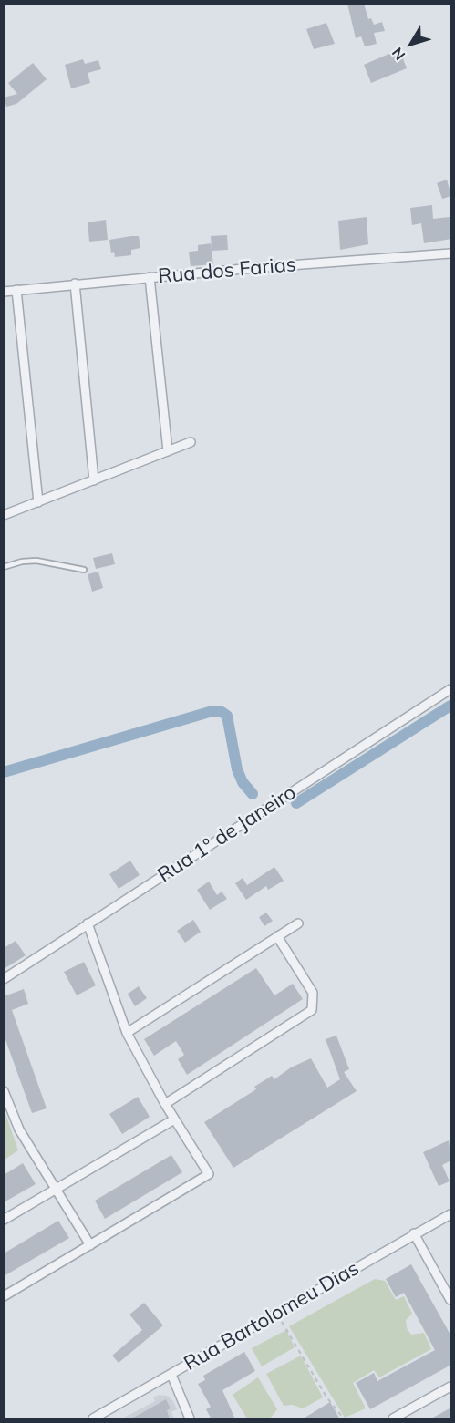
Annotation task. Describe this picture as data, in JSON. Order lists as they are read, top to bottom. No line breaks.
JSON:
{"streets":{"street":["Rua dos Farias","Rua 1º de Janeiro","Rua Bartolomeu Dias"]},"north":"bottom left"}
